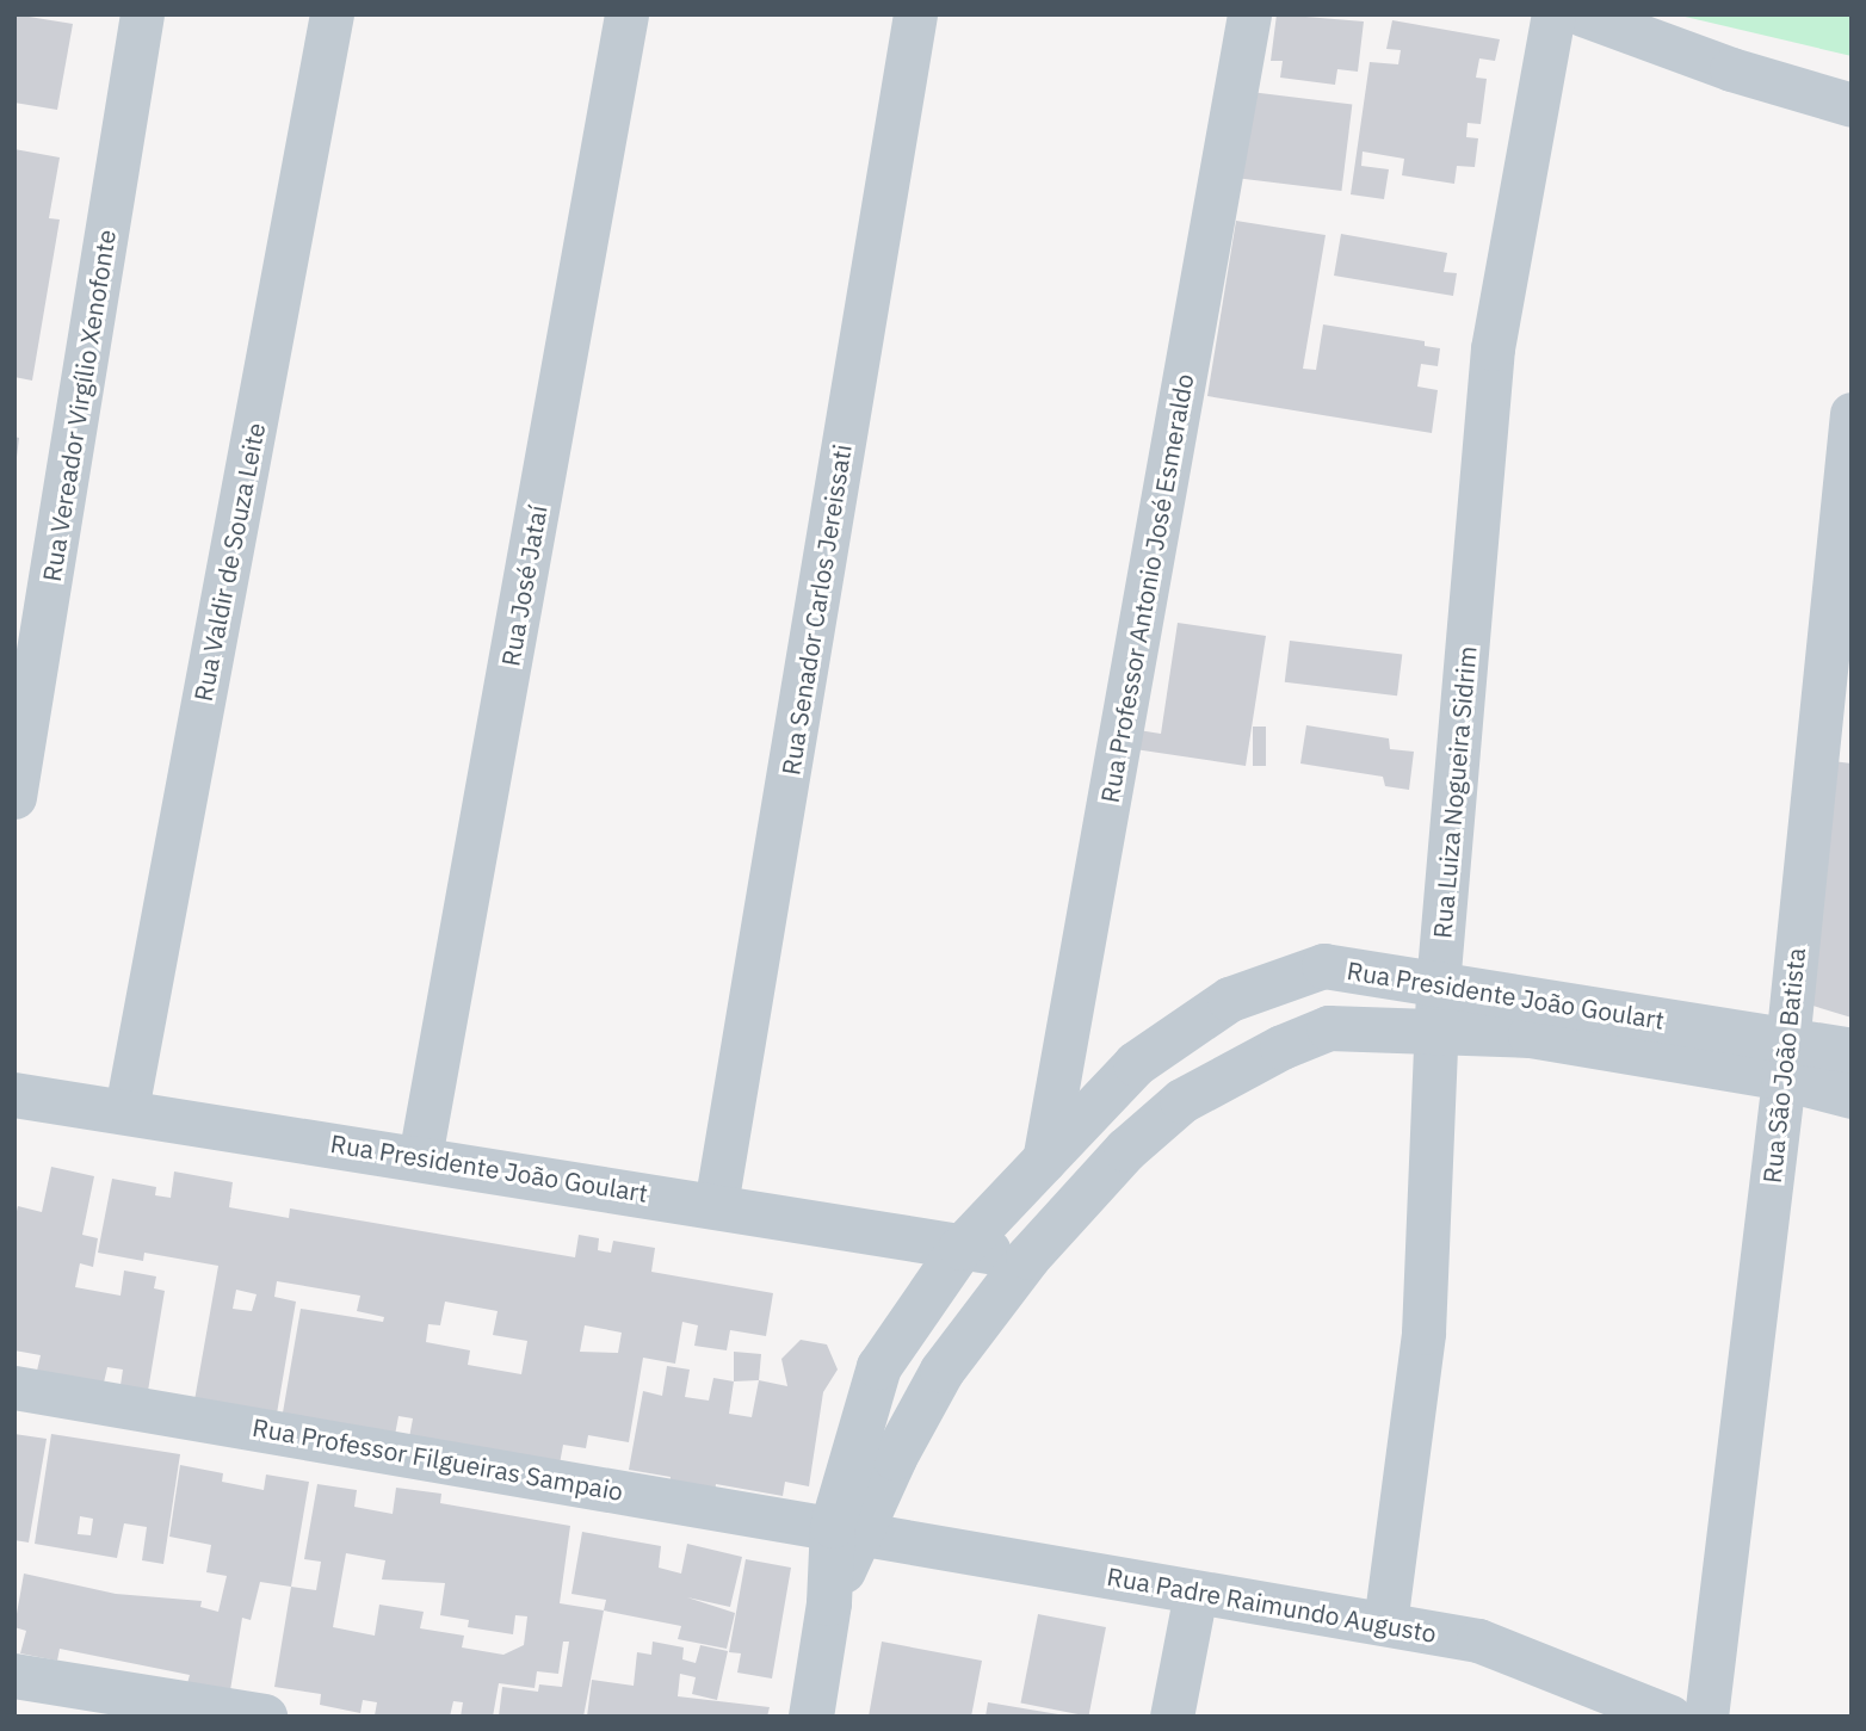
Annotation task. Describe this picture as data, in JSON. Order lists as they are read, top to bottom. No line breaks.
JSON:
{"streets":{"street":["Rua Vereador Virgílio Xenofonte","Rua Valdir de Souza Leite","Rua José Jataí","Rua Professor Antonio José Esmeraldo","Rua Senador Carlos Jereissati","Rua Luiza Nogueira Sidrim","Rua Presidente João Goulart","Rua São João Batista","Rua Professor Filgueiras Sampaio","Rua Padre Raimundo Augusto"]},"crossings":[["Rua Valdir de Souza Leite","Rua Presidente João Goulart"],["Rua José Jataí","Rua Presidente João Goulart"],["Rua Professor Antonio José Esmeraldo","Rua Presidente João Goulart"],["Rua Senador Carlos Jereissati","Rua Presidente João Goulart"],["Rua Luiza Nogueira Sidrim","Rua Presidente João Goulart"],["Rua Luiza Nogueira Sidrim","Rua Padre Raimundo Augusto"],["Rua Presidente João Goulart","Rua São João Batista"],["Rua Presidente João Goulart","Rua Professor Filgueiras Sampaio"],["Rua Presidente João Goulart","Rua Padre Raimundo Augusto"],["Rua Professor Filgueiras Sampaio","Rua Padre Raimundo Augusto"]]}
